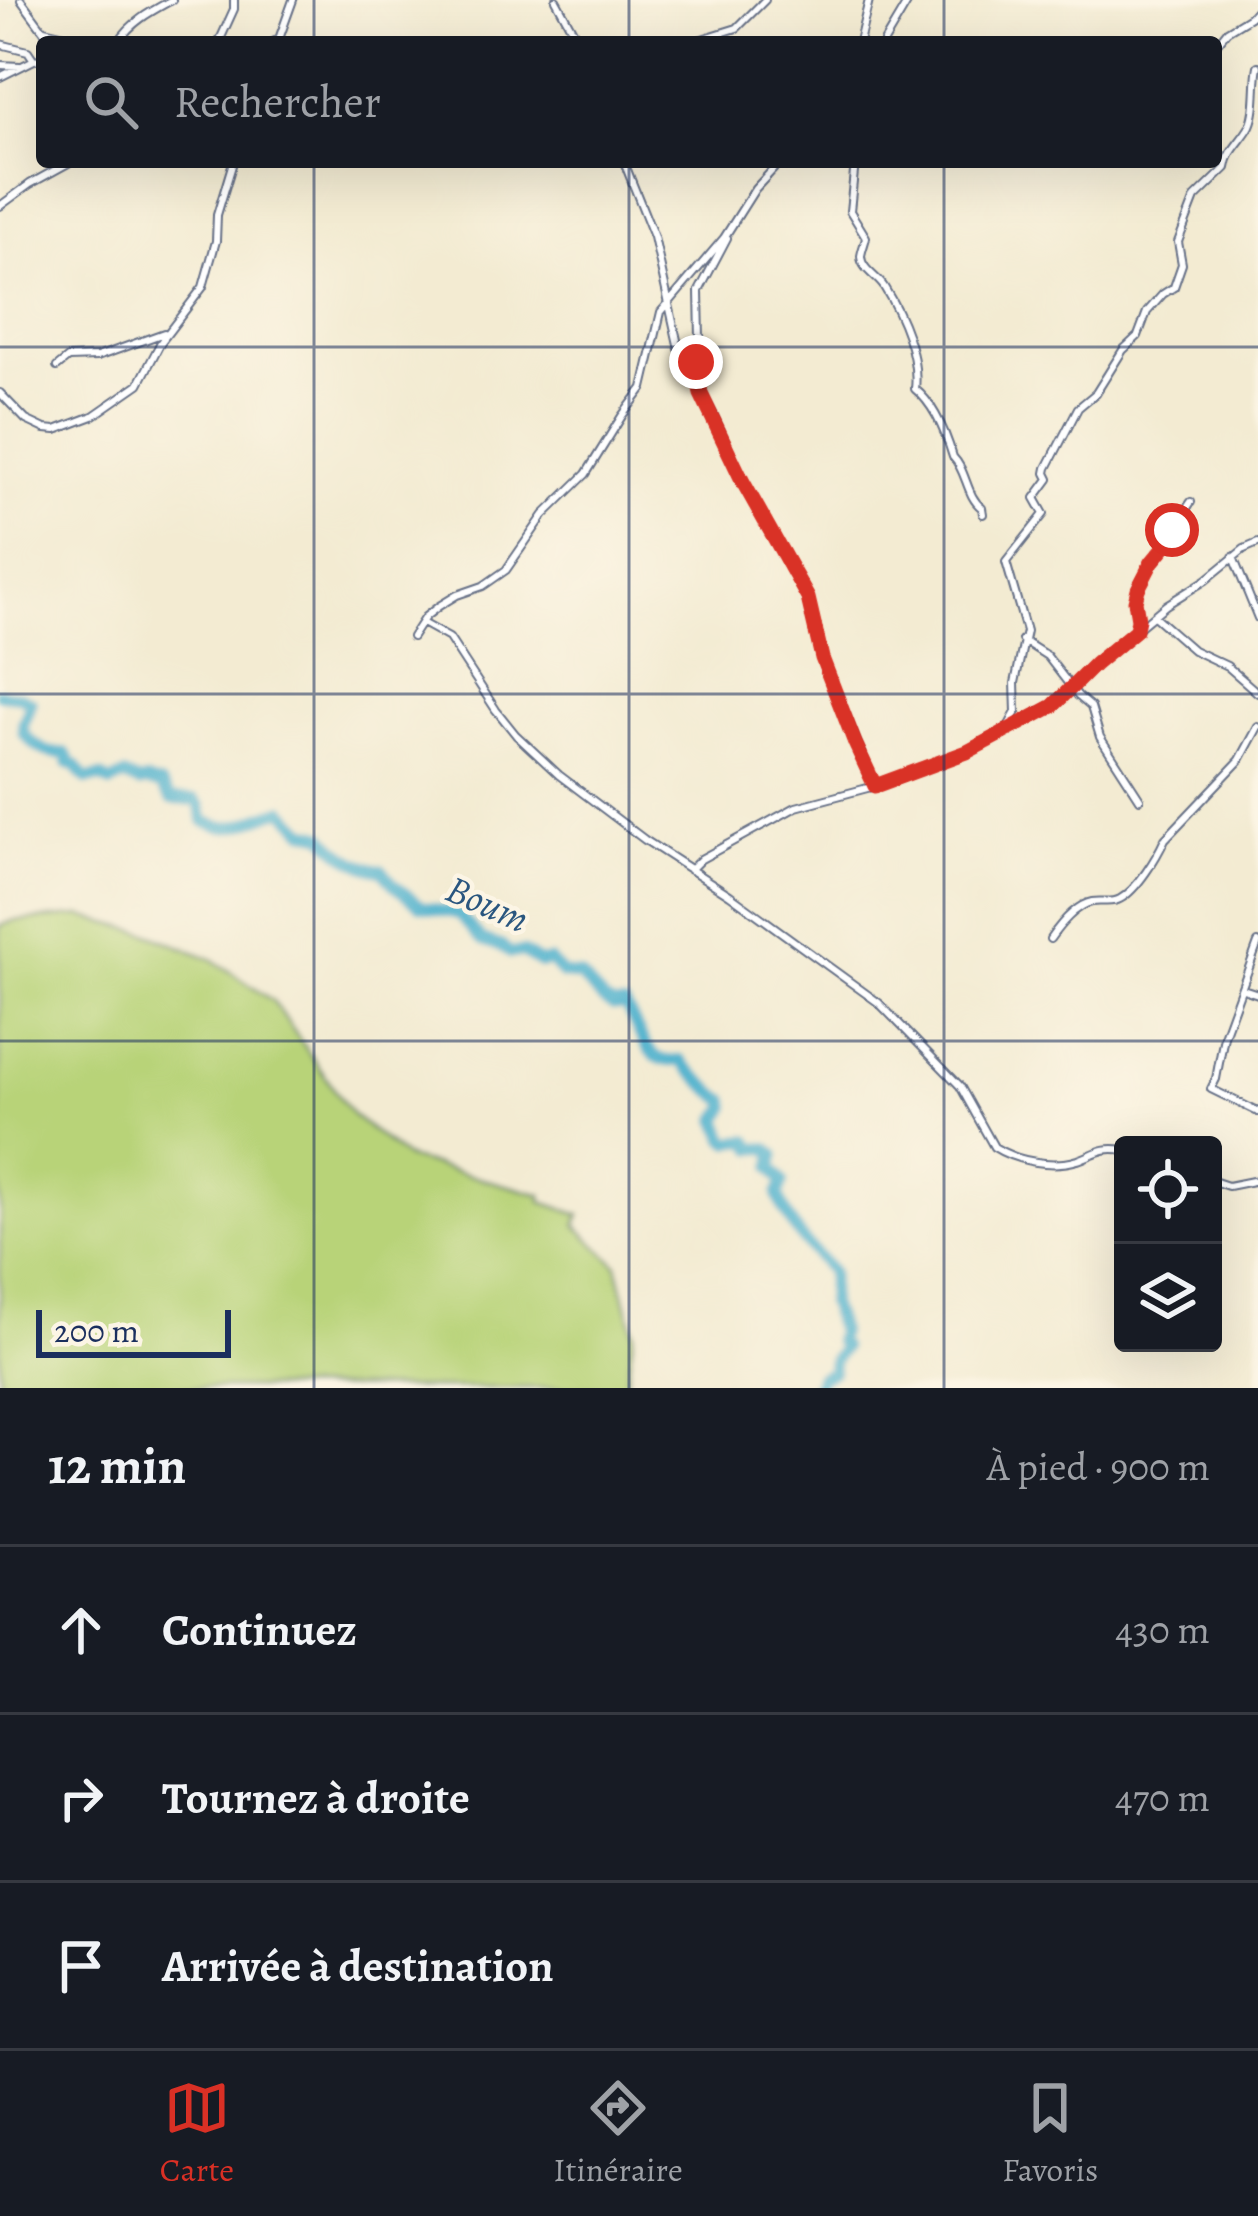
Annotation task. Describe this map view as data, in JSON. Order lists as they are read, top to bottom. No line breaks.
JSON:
{"water":["Boum"],"scale_bar":"200 m","page":{"search":"Rechercher","scale":"200 m","heading":["12 min","À pied · 900 m"],"list":[["Continuez","430 m"],["Tournez à droite","470 m"],"Arrivée à destination"],"nav":["Carte","Itinéraire","Favoris"]}}
